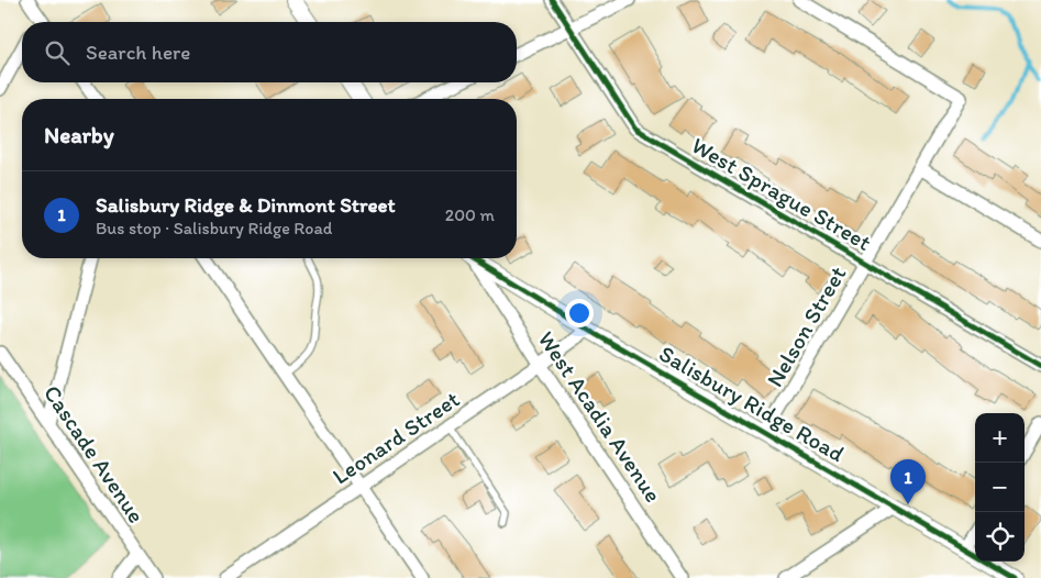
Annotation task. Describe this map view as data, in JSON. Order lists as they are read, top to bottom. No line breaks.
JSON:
{"streets":{"street":["West Sprague Street","Nelson Street","Salisbury Ridge Road","West Acadia Avenue","Leonard Street","Cascade Avenue"]},"crossings":[["West Sprague Street","Nelson Street"],["Nelson Street","Salisbury Ridge Road"],["Salisbury Ridge Road","Leonard Street"],["West Acadia Avenue","Leonard Street"]],"page":{"search":"Search here","heading":"Nearby","list":[{"mark":"1","name":"Salisbury Ridge & Dinmont Street","note":"Bus stop · Salisbury Ridge Road","value":"200 m"}],"map_buttons":["+","−"],"pins":"1"}}
